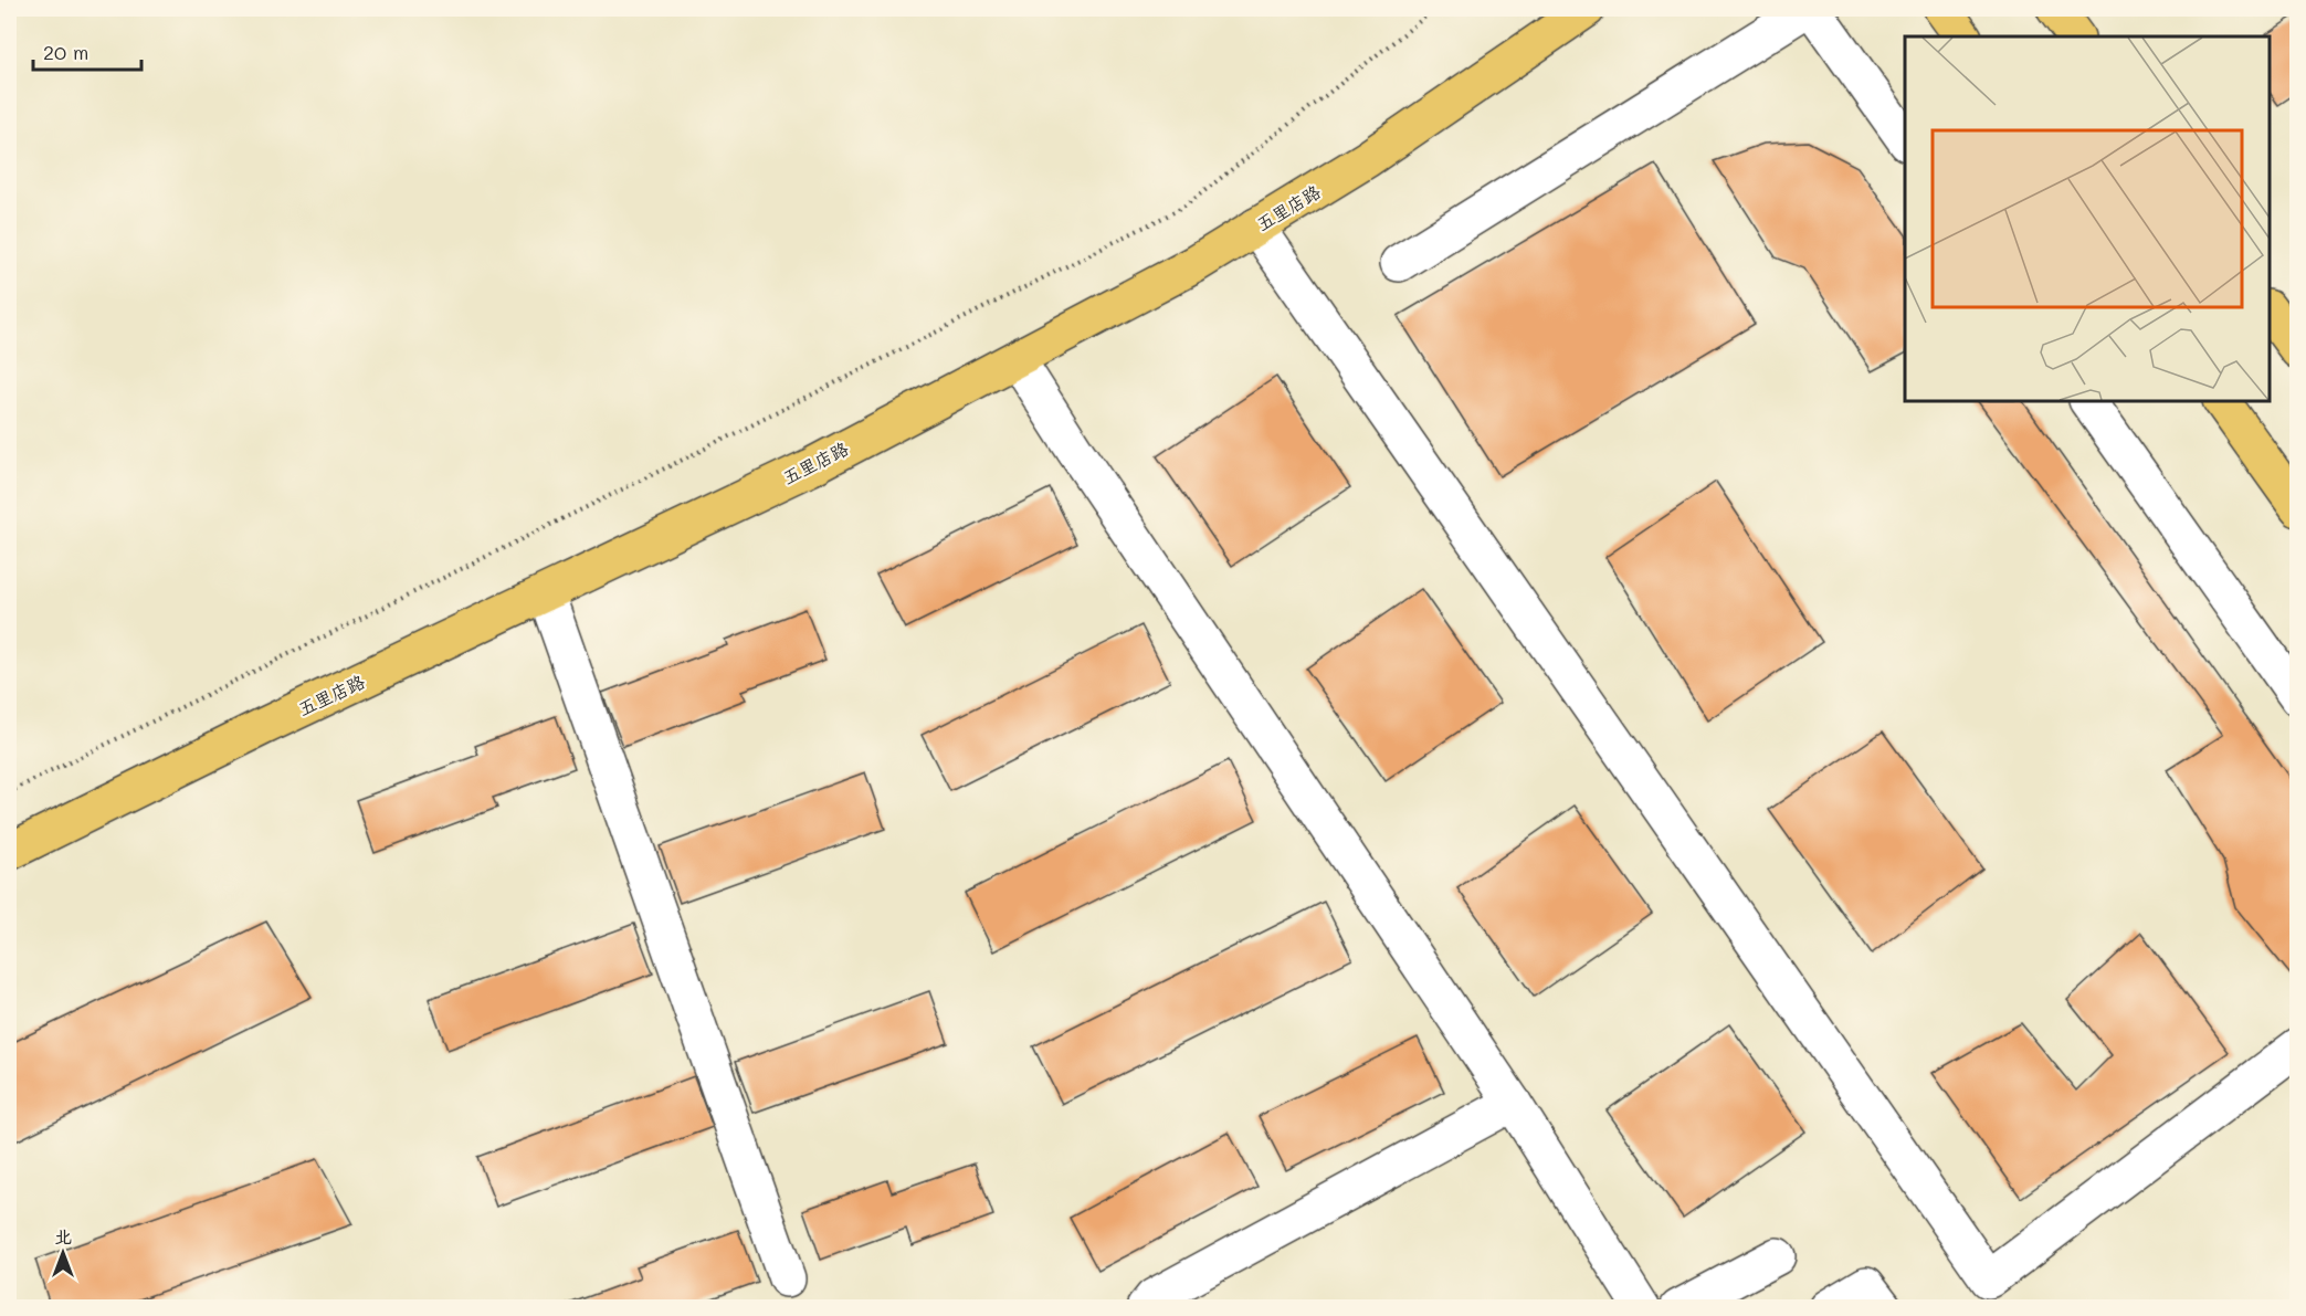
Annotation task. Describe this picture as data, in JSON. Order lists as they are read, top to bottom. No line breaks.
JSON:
{"streets":{"main road":["五里店路"]},"scale_bar":"20 m","north":"top"}
